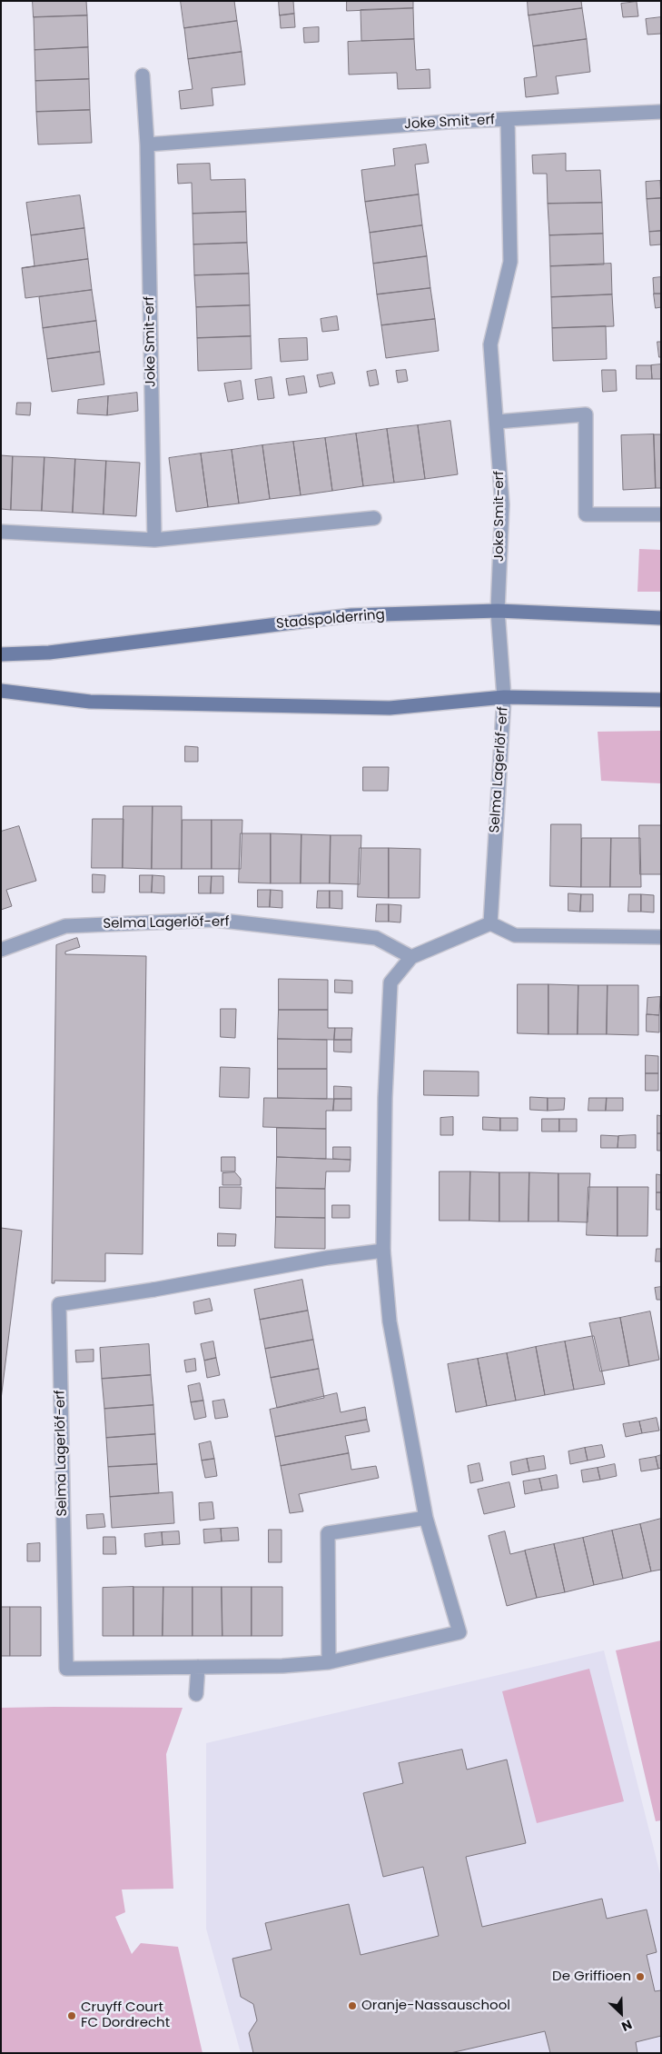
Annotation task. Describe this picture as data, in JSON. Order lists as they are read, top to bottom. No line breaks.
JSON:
{"streets":{"street":["Joke Smit-erf","Stadspolderring","Selma Lagerlöf-erf"]},"crossings":[["Joke Smit-erf","Stadspolderring"],["Joke Smit-erf","Selma Lagerlöf-erf"]],"places":["De Griffioen","Oranje-Nassauschool","Cruyff Court FC Dordrecht"],"north":"bottom right"}
